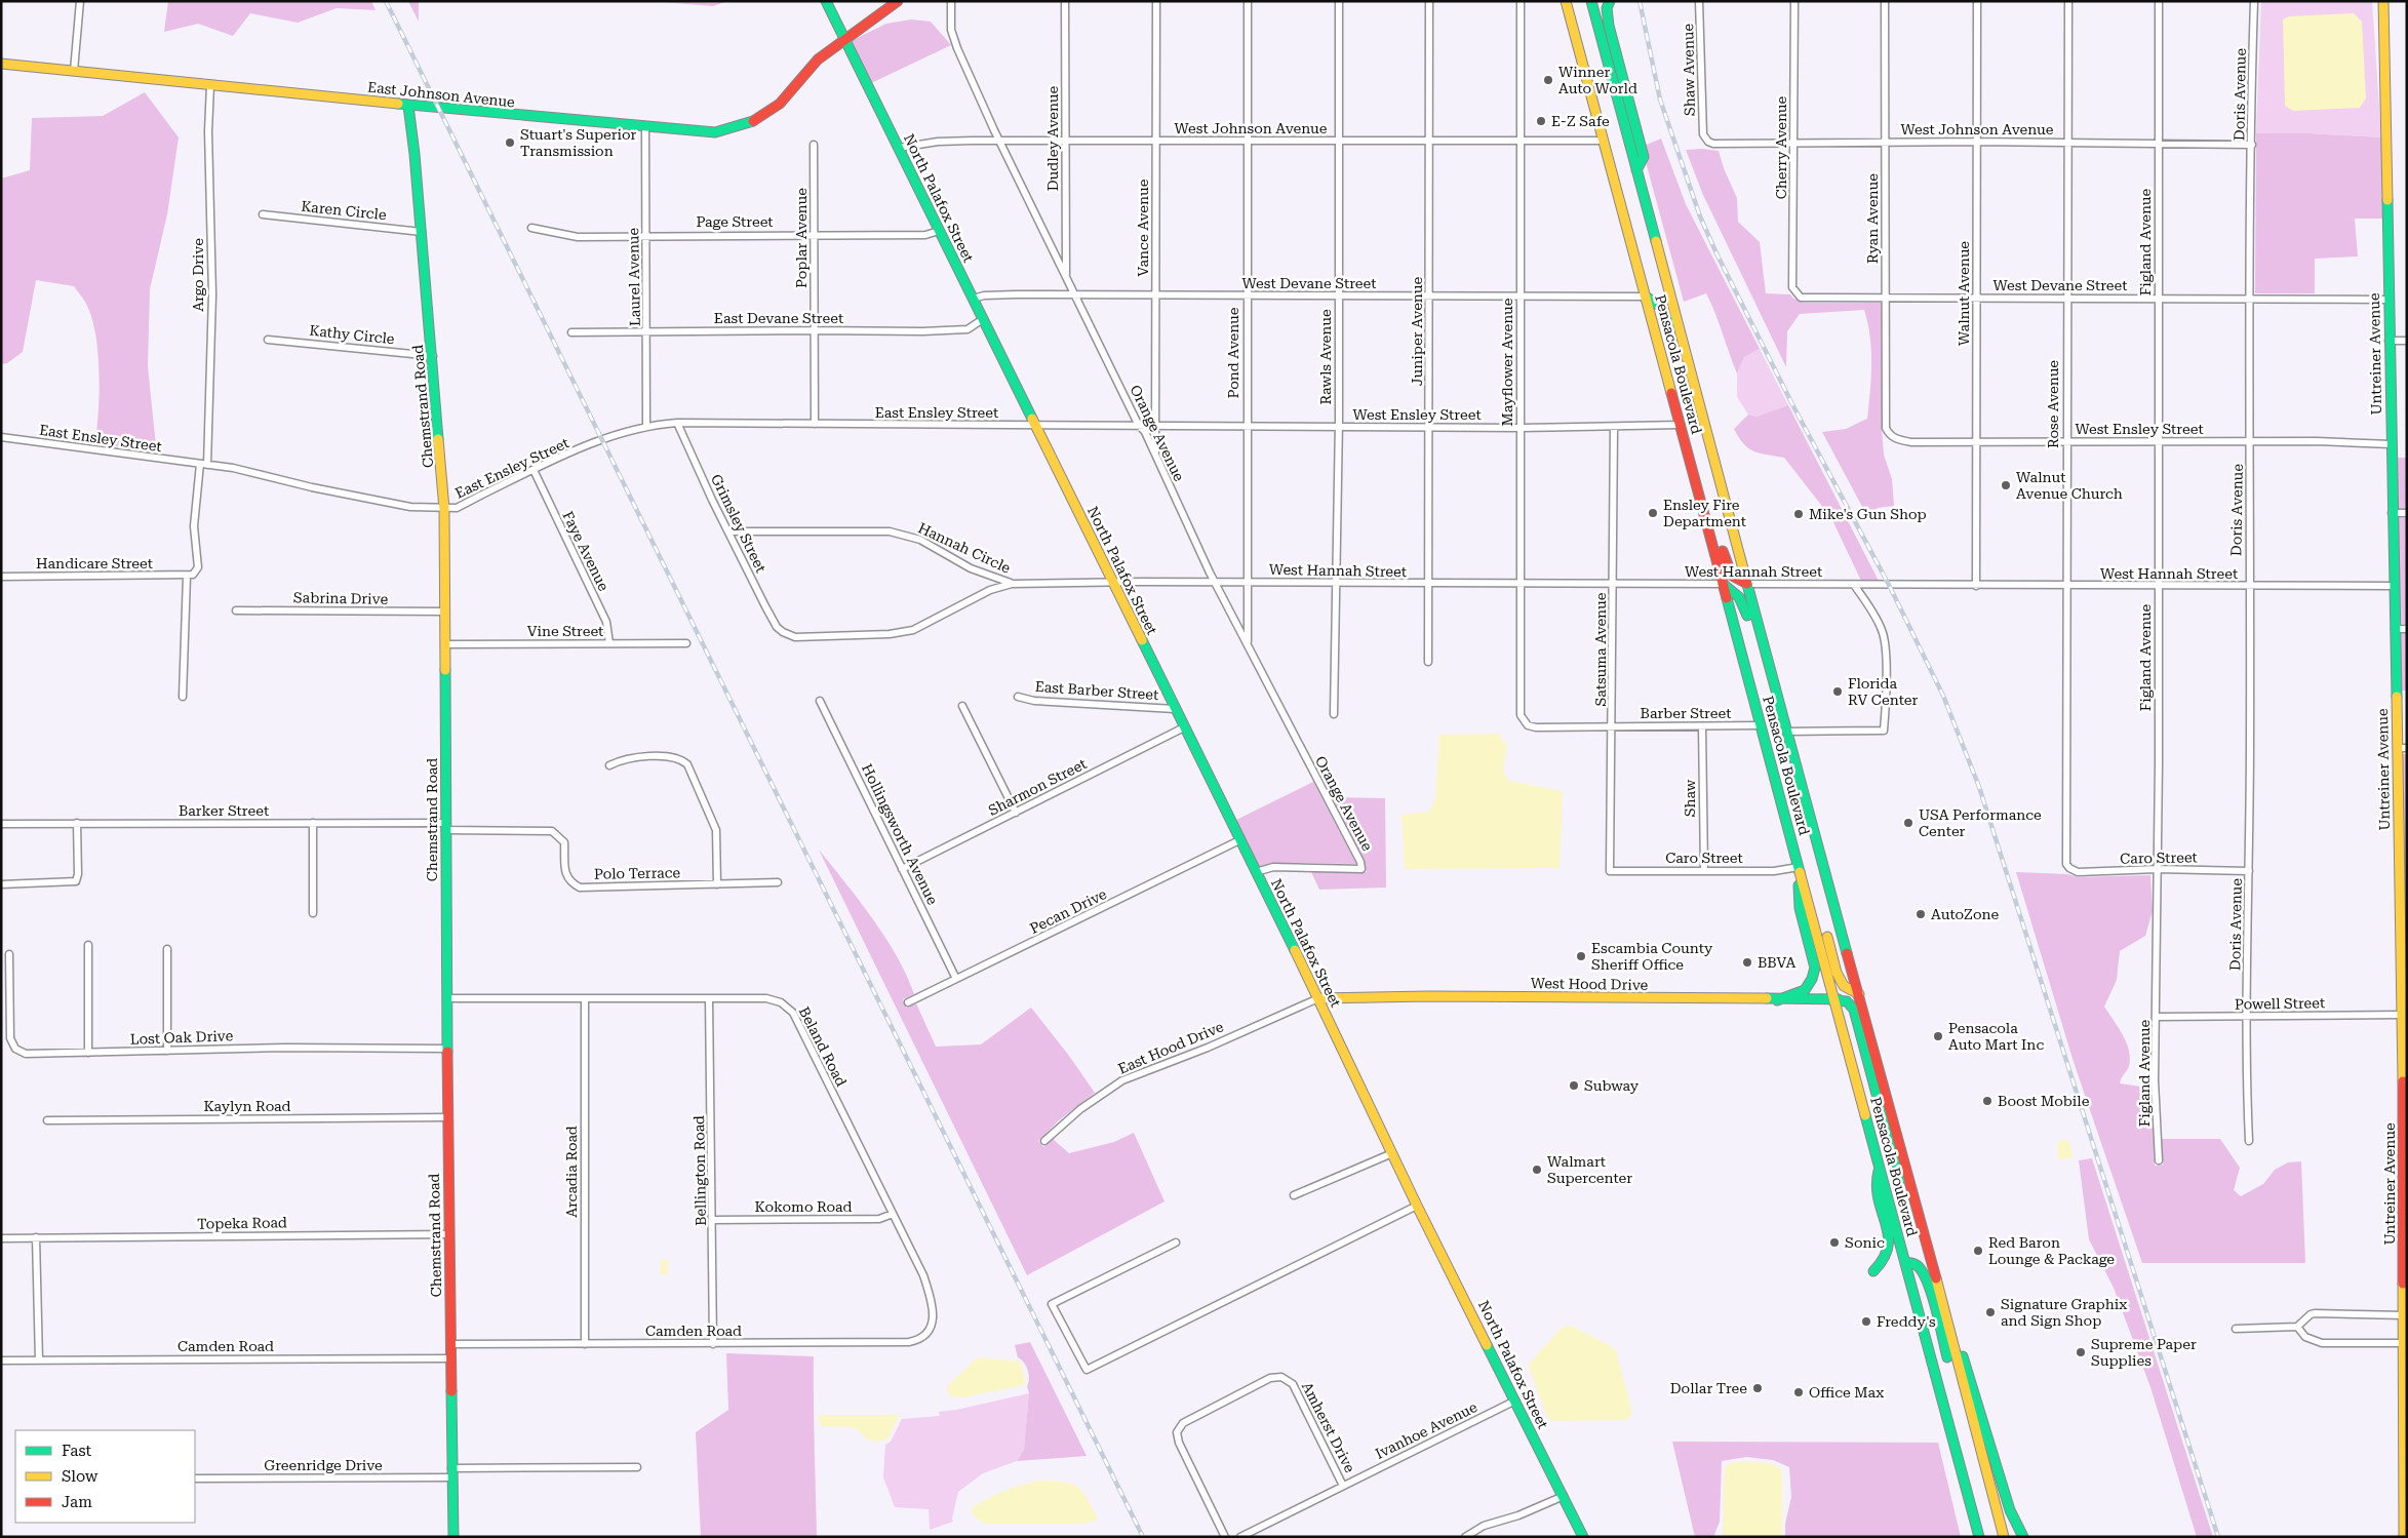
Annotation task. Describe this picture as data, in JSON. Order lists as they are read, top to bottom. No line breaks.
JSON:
{"streets":{"main road":["East Johnson Avenue","North Palafox Street","Untreiner Avenue","Pensacola Boulevard","Chemstrand Road","West Hood Drive"],"street":["Shaw Avenue","Doris Avenue","West Johnson Avenue","Dudley Avenue","Cherry Avenue","Karen Circle","Ryan Avenue","Page Street","Vance Avenue","Poplar Avenue","Figland Avenue","Argo Drive","Laurel Avenue","West Devane Street","Walnut Avenue","East Devane Street","Juniper Avenue","Kathy Circle","Pond Avenue","Rawls Avenue","Mayflower Avenue","Rose Avenue","East Ensley Street","West Ensley Street","Orange Avenue","Grimsley Street","Hannah Circle","Faye Avenue","Handicare Street","West Hannah Street","Sabrina Drive","Vine Street","Satsuma Avenue","East Barber Street","Barber Street","Sharmon Street","Shaw","Barker Street","Hollingsworth Avenue","Caro Street","Polo Terrace","Pecan Drive","Powell Street","Lost Oak Drive","Beland Road","East Hood Drive","Kaylyn Road","Bellington Road","Arcadia Road","Kokomo Road","Topeka Road","Camden Road","Amherst Drive","Ivanhoe Avenue","Greenridge Drive"]},"crossings":[["Shaw Avenue","West Johnson Avenue"],["East Johnson Avenue","North Palafox Street"],["East Johnson Avenue","Argo Drive"],["East Johnson Avenue","Laurel Avenue"],["East Johnson Avenue","Chemstrand Road"],["Doris Avenue","West Johnson Avenue"],["Doris Avenue","West Devane Street"],["Doris Avenue","West Ensley Street"],["Doris Avenue","West Hannah Street"],["Doris Avenue","Caro Street"],["Doris Avenue","Powell Street"],["West Johnson Avenue","Dudley Avenue"],["West Johnson Avenue","Cherry Avenue"],["West Johnson Avenue","North Palafox Street"],["West Johnson Avenue","Ryan Avenue"],["West Johnson Avenue","Vance Avenue"],["West Johnson Avenue","Figland Avenue"],["West Johnson Avenue","Walnut Avenue"],["West Johnson Avenue","Juniper Avenue"],["West Johnson Avenue","Pond Avenue"],["West Johnson Avenue","Rawls Avenue"],["West Johnson Avenue","Mayflower Avenue"],["West Johnson Avenue","Pensacola Boulevard"],["West Johnson Avenue","Rose Avenue"],["West Johnson Avenue","Orange Avenue"],["Dudley Avenue","Orange Avenue"],["Cherry Avenue","West Devane Street"],["North Palafox Street","Page Street"],["North Palafox Street","West Devane Street"],["North Palafox Street","East Devane Street"],["North Palafox Street","East Ensley Street"],["North Palafox Street","West Ensley Street"],["North Palafox Street","Orange Avenue"],["North Palafox Street","West Hannah Street"],["North Palafox Street","East Barber Street"],["North Palafox Street","Sharmon Street"],["North Palafox Street","Pecan Drive"],["North Palafox Street","West Hood Drive"],["North Palafox Street","East Hood Drive"],["North Palafox Street","Ivanhoe Avenue"],["Karen Circle","Chemstrand Road"],["Ryan Avenue","West Devane Street"],["Ryan Avenue","West Ensley Street"],["Page Street","Poplar Avenue"],["Page Street","Laurel Avenue"],["Vance Avenue","West Devane Street"],["Vance Avenue","West Ensley Street"],["Vance Avenue","Orange Avenue"],["Poplar Avenue","East Devane Street"],["Poplar Avenue","East Ensley Street"],["Figland Avenue","West Devane Street"],["Figland Avenue","West Ensley Street"],["Figland Avenue","West Hannah Street"],["Figland Avenue","Caro Street"],["Figland Avenue","Powell Street"],["Argo Drive","East Ensley Street"],["Laurel Avenue","East Devane Street"],["Laurel Avenue","East Ensley Street"],["West Devane Street","Walnut Avenue"],["West Devane Street","Juniper Avenue"],["West Devane Street","Pond Avenue"],["West Devane Street","Untreiner Avenue"],["West Devane Street","Rawls Avenue"],["West Devane Street","Mayflower Avenue"],["West Devane Street","Pensacola Boulevard"],["West Devane Street","Rose Avenue"],["West Devane Street","Orange Avenue"],["Walnut Avenue","West Ensley Street"],["Walnut Avenue","West Hannah Street"],["Juniper Avenue","West Ensley Street"],["Juniper Avenue","West Hannah Street"],["Kathy Circle","Chemstrand Road"],["Pond Avenue","West Ensley Street"],["Pond Avenue","Orange Avenue"],["Pond Avenue","West Hannah Street"],["Untreiner Avenue","West Ensley Street"],["Untreiner Avenue","West Hannah Street"],["Untreiner Avenue","Powell Street"],["Rawls Avenue","West Ensley Street"],["Rawls Avenue","West Hannah Street"],["Mayflower Avenue","West Ensley Street"],["Mayflower Avenue","West Hannah Street"],["Mayflower Avenue","Barber Street"],["Pensacola Boulevard","West Ensley Street"],["Pensacola Boulevard","West Hannah Street"],["Pensacola Boulevard","Barber Street"],["Pensacola Boulevard","Caro Street"],["Pensacola Boulevard","West Hood Drive"],["Rose Avenue","West Ensley Street"],["Rose Avenue","West Hannah Street"],["Rose Avenue","Caro Street"],["Chemstrand Road","East Ensley Street"],["Chemstrand Road","Sabrina Drive"],["Chemstrand Road","Vine Street"],["Chemstrand Road","Barker Street"],["Chemstrand Road","Polo Terrace"],["Chemstrand Road","Lost Oak Drive"],["Chemstrand Road","Beland Road"],["Chemstrand Road","Kaylyn Road"],["Chemstrand Road","Topeka Road"],["Chemstrand Road","Camden Road"],["Chemstrand Road","Greenridge Drive"],["East Ensley Street","West Ensley Street"],["East Ensley Street","Grimsley Street"],["East Ensley Street","Faye Avenue"],["West Ensley Street","Orange Avenue"],["West Ensley Street","Satsuma Avenue"],["Orange Avenue","West Hannah Street"],["Grimsley Street","Hannah Circle"],["Hannah Circle","West Hannah Street"],["Faye Avenue","Vine Street"],["West Hannah Street","Satsuma Avenue"],["Satsuma Avenue","Barber Street"],["Satsuma Avenue","Caro Street"],["Barber Street","Shaw"],["Sharmon Street","Hollingsworth Avenue"],["Shaw","Caro Street"],["Barker Street","Polo Terrace"],["Hollingsworth Avenue","Pecan Drive"],["West Hood Drive","East Hood Drive"],["Beland Road","Bellington Road"],["Beland Road","Arcadia Road"],["Beland Road","Kokomo Road"],["Beland Road","Camden Road"],["Bellington Road","Kokomo Road"],["Bellington Road","Camden Road"],["Arcadia Road","Camden Road"],["Amherst Drive","Ivanhoe Avenue"]],"places":["Winner Auto World","E-Z Safe","Stuart's Superior Transmission","Walnut Avenue Church","Ensley Fire Department","Mike's Gun Shop","Florida RV Center","USA Performance Center","AutoZone","Escambia County Sheriff Office","BBVA","Pensacola Auto Mart Inc","Subway","Boost Mobile","Walmart Supercenter","Sonic","Red Baron Lounge & Package","Signature Graphix and Sign Shop","Freddy's","Supreme Paper Supplies","Dollar Tree","Office Max"],"legend":["Fast","Slow","Jam"]}
